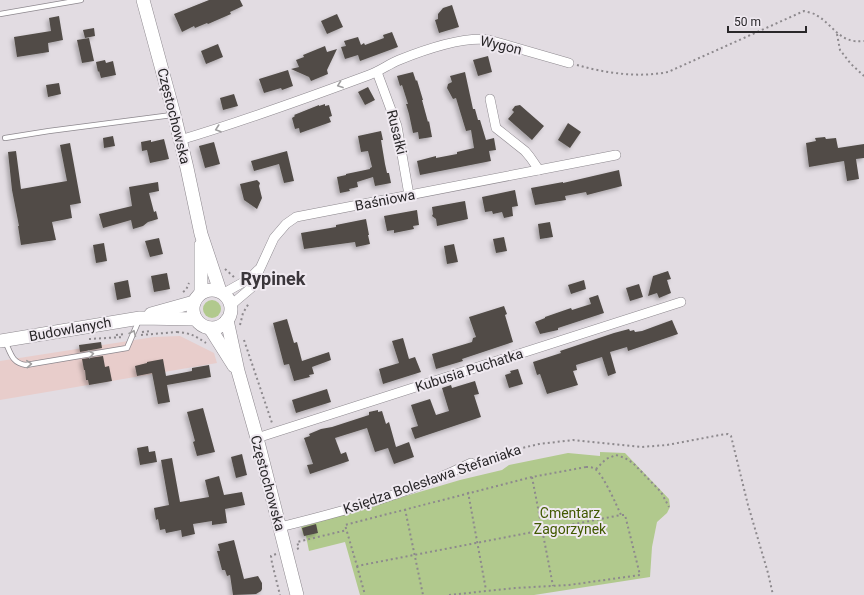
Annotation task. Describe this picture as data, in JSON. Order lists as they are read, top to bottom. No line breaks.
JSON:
{"streets":{"main road":["Częstochowska","Budowlanych"],"street":["Wygon","Rusałki","Baśniowa","Kubusia Puchatka","Księdza Bolesława Stefaniaka"]},"crossings":[["Wygon","Częstochowska"],["Wygon","Rusałki"],["Częstochowska","Baśniowa"],["Częstochowska","Budowlanych"],["Częstochowska","Kubusia Puchatka"],["Częstochowska","Księdza Bolesława Stefaniaka"],["Rusałki","Baśniowa"],["Baśniowa","Budowlanych"]],"one_way":["Wygon"],"districts":["Rypinek"],"parks":["Cmentarz Zagorzynek"],"scale_bar":"50 m"}
